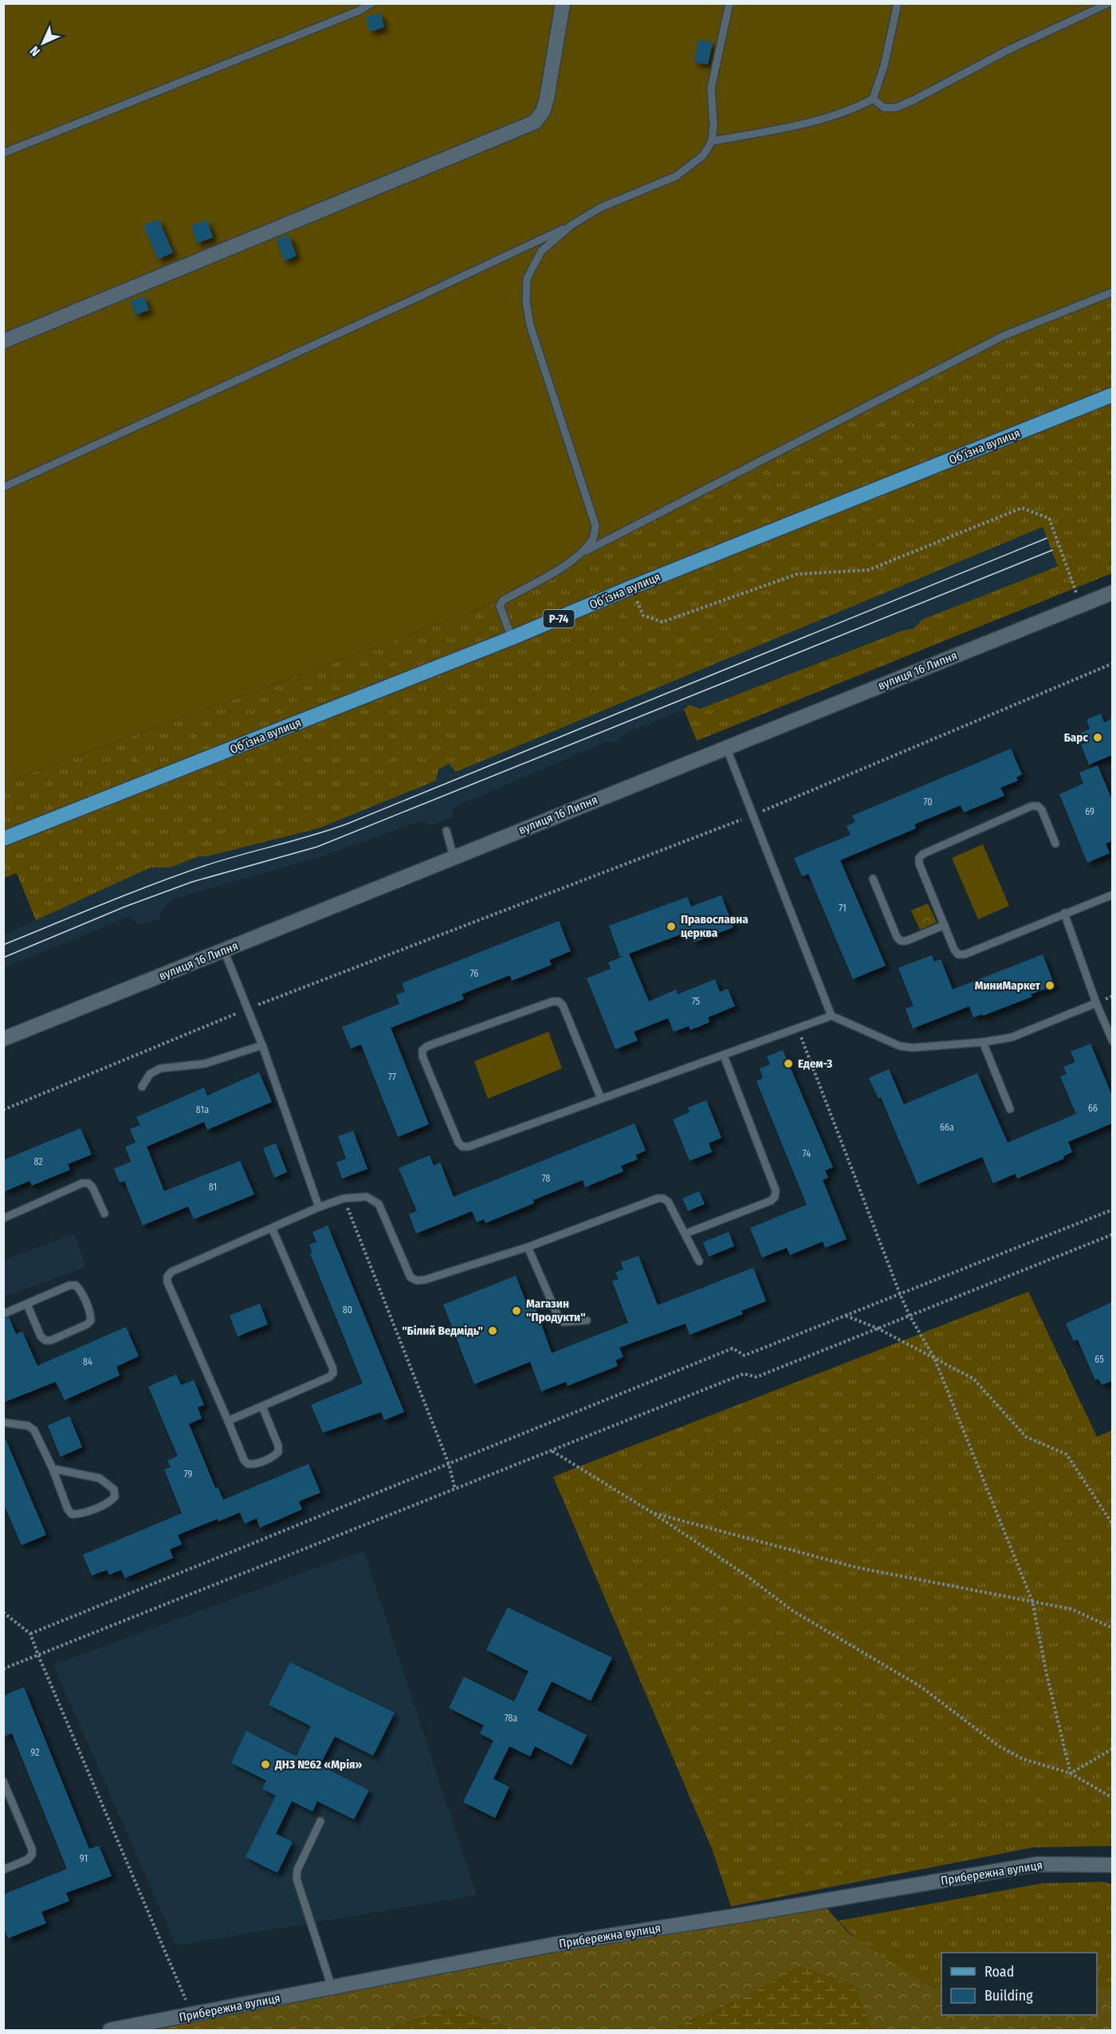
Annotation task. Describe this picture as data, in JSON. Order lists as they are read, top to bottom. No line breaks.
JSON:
{"streets":{"main road":["Обʼїзна вулиця","Р-74"],"street":["вулиця 16 Липня","Прибережна вулиця"]},"places":["Барс","Православна церква","МиниМаркет","Едем-3","Магазин \"Продукти\"","\"Білий Ведмідь\"","ДНЗ №62 «Мрія»"],"house_numbers":["70","69","71","76","75","77","66","81а","66а","74","82","78","81","80","65","84","79","78а","92","91"],"legend":["Road","Building"],"north":"bottom left"}
